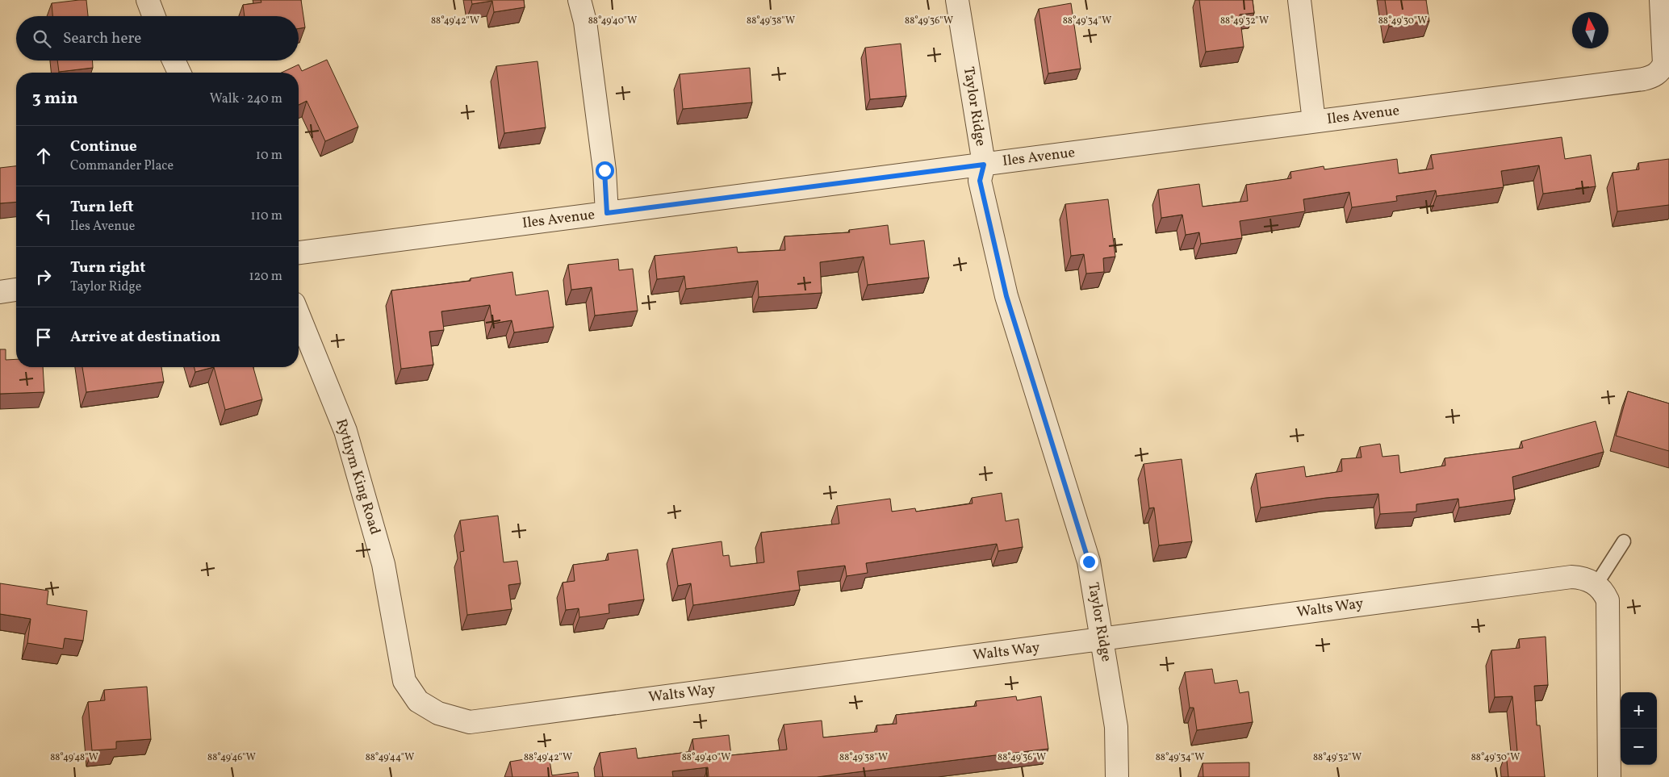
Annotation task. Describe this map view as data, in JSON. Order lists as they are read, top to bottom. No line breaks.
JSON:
{"streets":{"street":["Taylor Ridge","Iles Avenue","Rythym King Road","Walts Way"]},"crossings":[["Taylor Ridge","Iles Avenue"],["Taylor Ridge","Walts Way"],["Rythym King Road","Walts Way"]],"north":"top","page":{"search":"Search here","heading":["3 min","Walk · 240 m"],"list":[["Continue","Commander Place","10 m"],["Turn left","Iles Avenue","110 m"],["Turn right","Taylor Ridge","120 m"],"Arrive at destination"],"map_buttons":["+","−"]},"coordinates":["88°49'42\"W","88°49'40\"W","88°49'38\"W","88°49'36\"W","88°49'34\"W","88°49'32\"W","88°49'30\"W","88°49'48\"W","88°49'46\"W","88°49'44\"W"]}
